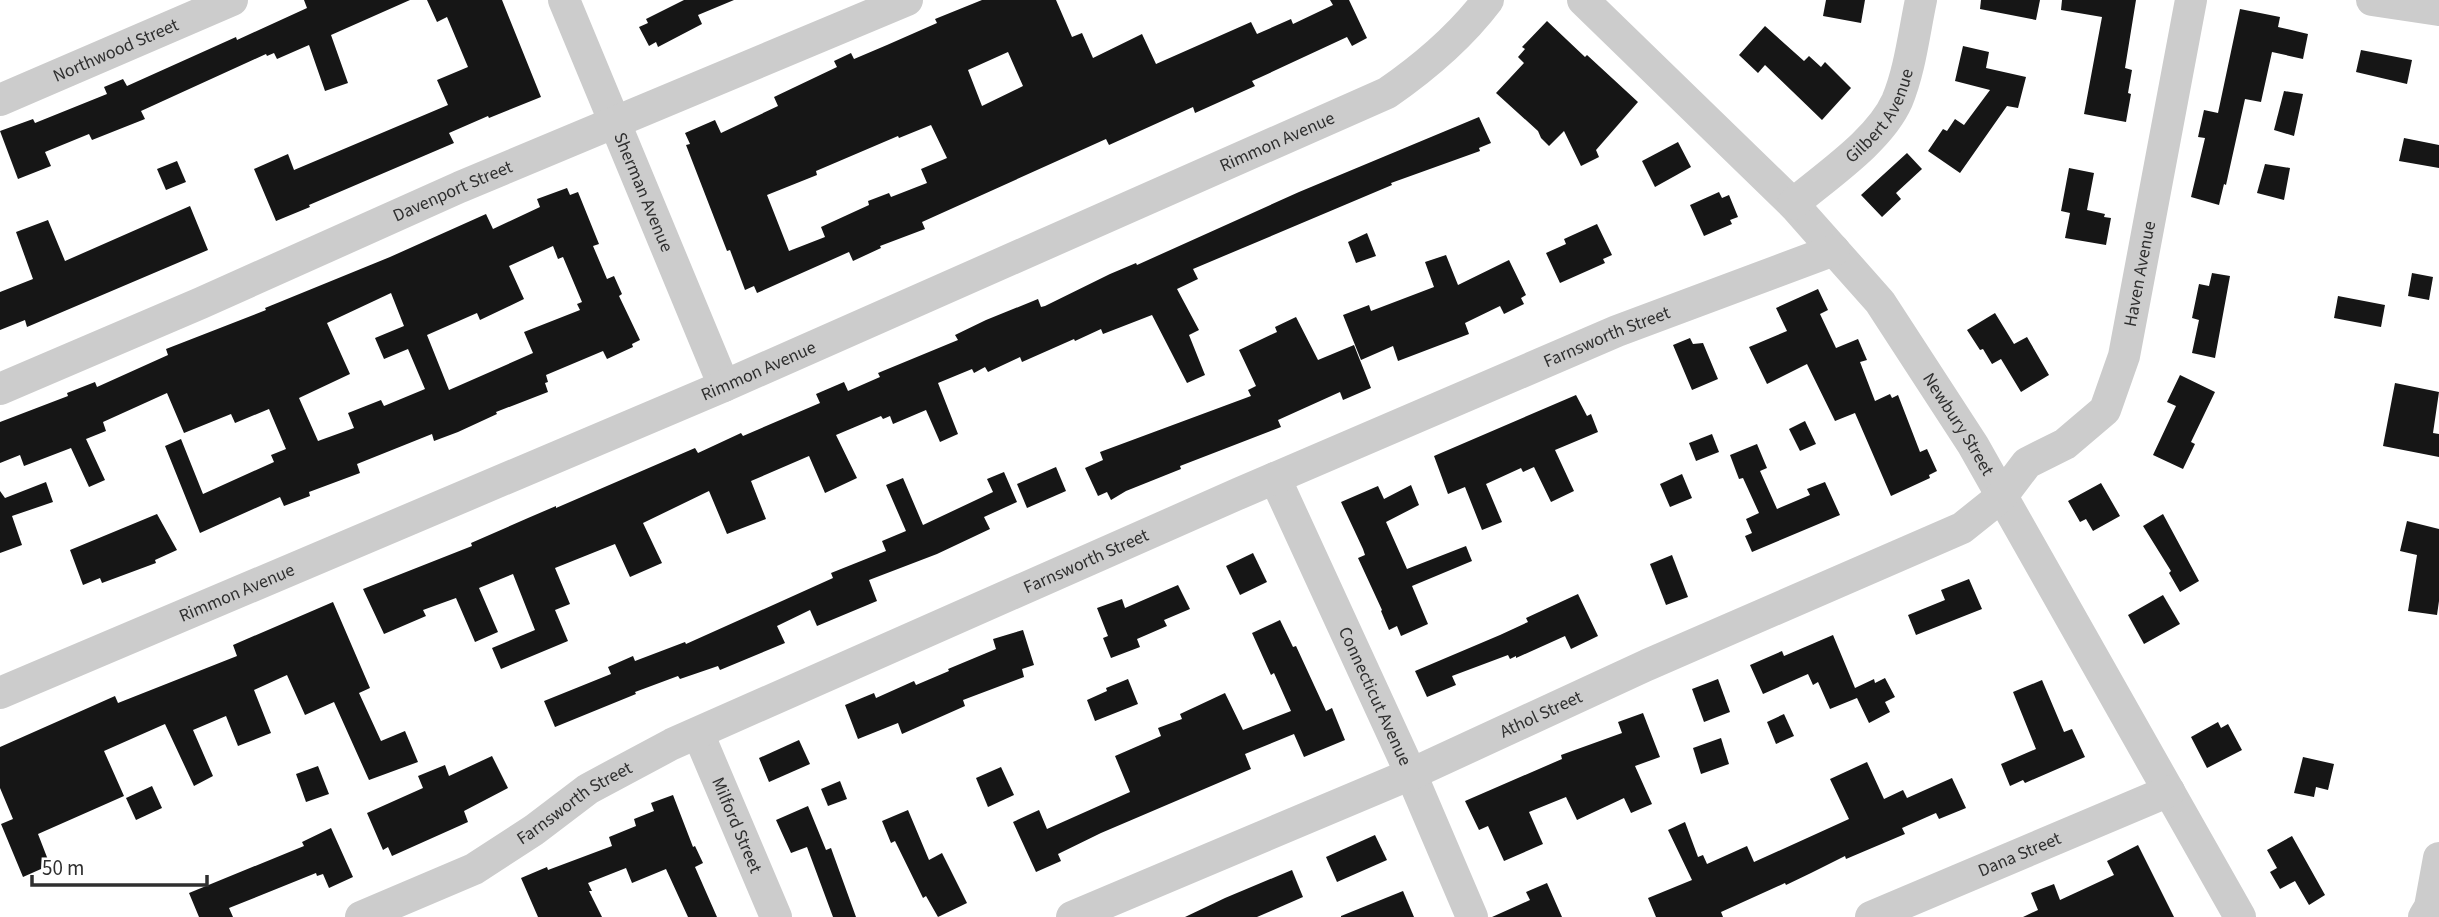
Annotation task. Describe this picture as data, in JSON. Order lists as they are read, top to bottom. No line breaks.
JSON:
{"streets":{"street":["Northwood Street","Gilbert Avenue","Rimmon Avenue","Davenport Street","Sherman Avenue","Haven Avenue","Farnsworth Street","Newbury Street","Connecticut Avenue","Athol Street","Milford Street","Dana Street"]},"crossings":[["Gilbert Avenue","Newbury Street"],["Rimmon Avenue","Sherman Avenue"],["Davenport Street","Sherman Avenue"],["Haven Avenue","Newbury Street"],["Haven Avenue","Athol Street"],["Farnsworth Street","Newbury Street"],["Farnsworth Street","Connecticut Avenue"],["Farnsworth Street","Milford Street"],["Newbury Street","Athol Street"],["Newbury Street","Dana Street"],["Connecticut Avenue","Athol Street"]],"scale_bar":"50 m"}
